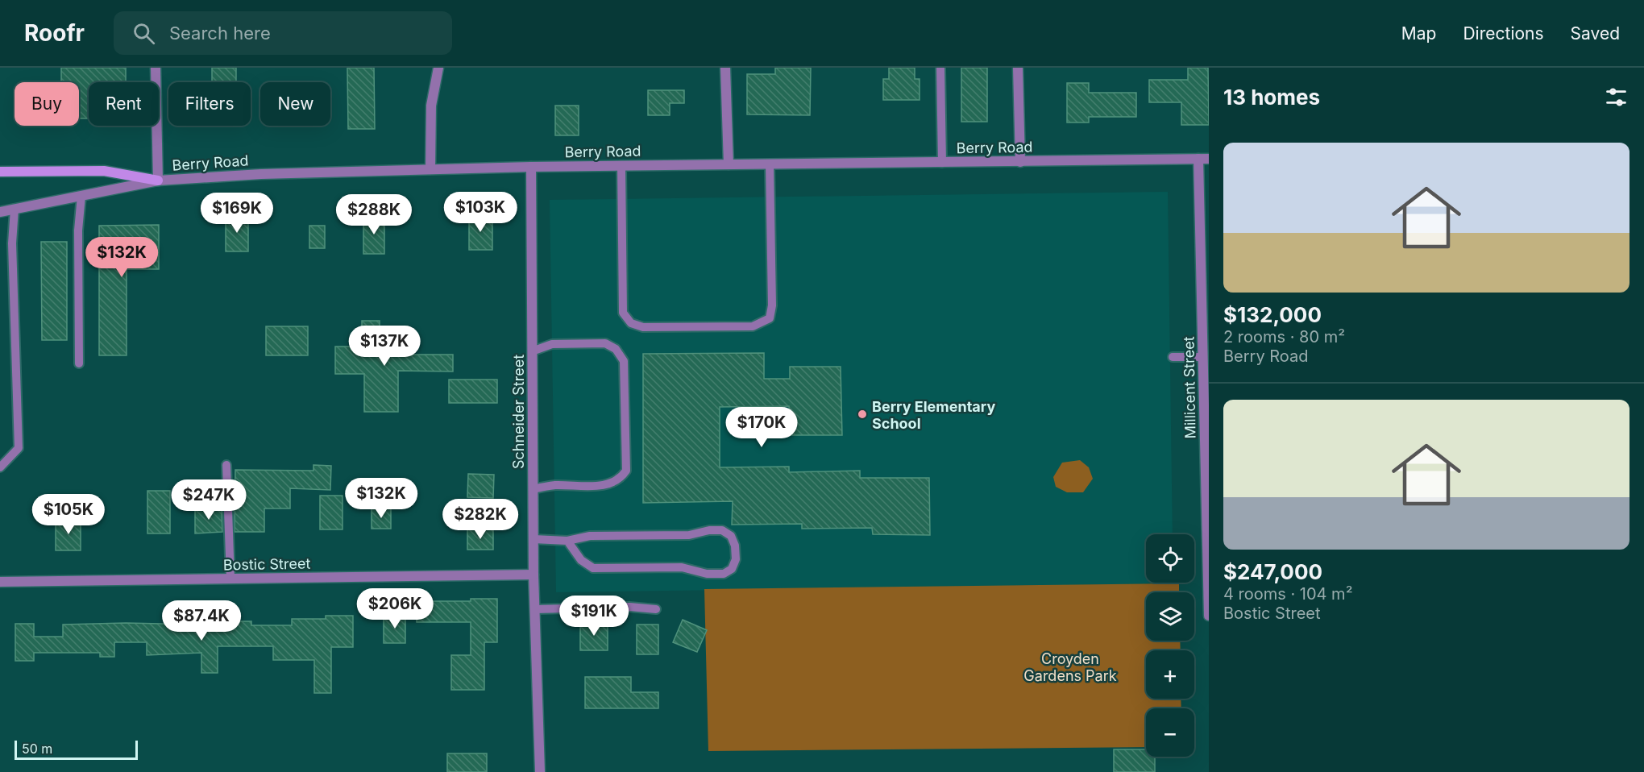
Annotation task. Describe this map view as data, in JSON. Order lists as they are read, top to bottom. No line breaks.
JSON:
{"streets":{"street":["Berry Road","Millicent Street","Schneider Street","Bostic Street"]},"crossings":[["Berry Road","Millicent Street"],["Berry Road","Schneider Street"],["Schneider Street","Bostic Street"]],"parks":["Croyden Gardens Park"],"places":["Berry Elementary School"],"scale_bar":"50 m","page":{"header":"Roofr","search":"Search here","nav":["Map","Directions","Saved"],"heading":"13 homes","chip":["Buy","Rent","Filters","New"],"list":[{"name":"$132,000","note":"2 rooms · 80 m² · Berry Road"},{"name":"$247,000","note":"4 rooms · 104 m² · Bostic Street"}],"price":["$103K","$169K","$288K","$132K","$137K","$170K","$132K","$247K","$105K","$282K","$206K","$191K","$87.4K"],"map_buttons":["+","−"],"scale":"50 m"}}
